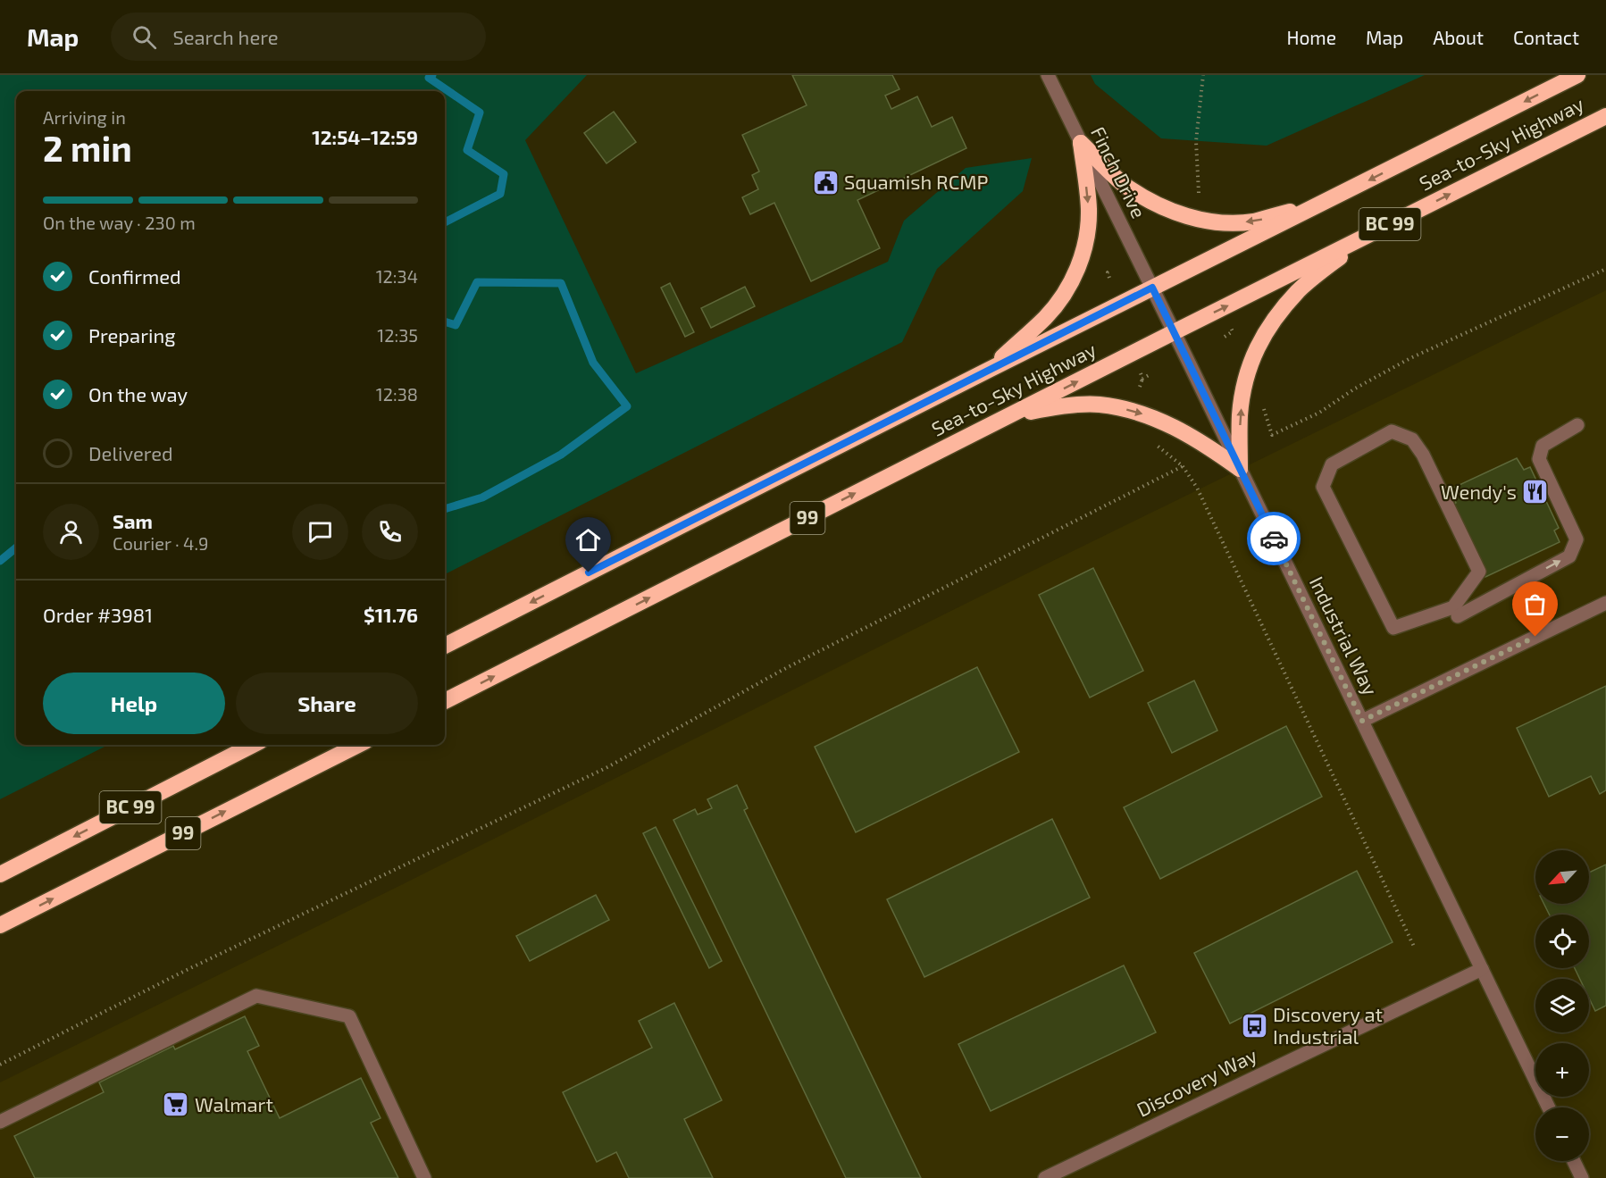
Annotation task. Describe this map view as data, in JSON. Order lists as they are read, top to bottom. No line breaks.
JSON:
{"streets":{"highway":["Sea-to-Sky Highway","BC 99","99"],"street":["Finch Drive","Industrial Way","Discovery Way"]},"crossings":[["Sea-to-Sky Highway","Finch Drive"],["Sea-to-Sky Highway","Industrial Way"],["Finch Drive","Industrial Way"],["Industrial Way","Discovery Way"]],"places":{"public building":["Squamish RCMP"],"restaurant":["Wendy's"],"bus stop":["Discovery at Industrial"],"supermarket":["Walmart"]},"north":"bottom left","page":{"header":"Map","search":"Search here","nav":["Home","Map","About","Contact"],"heading":["2 min","Arriving in","12:54–12:59"],"panel":["Sam","Courier · 4.9","Order #3981","$11.76"],"bar":"On the way · 230 m","list":[["Confirmed","12:34"],["Preparing","12:35"],["On the way","12:38"],"Delivered"],"buttons":["Help","Share"],"map_buttons":["+","−"]}}
